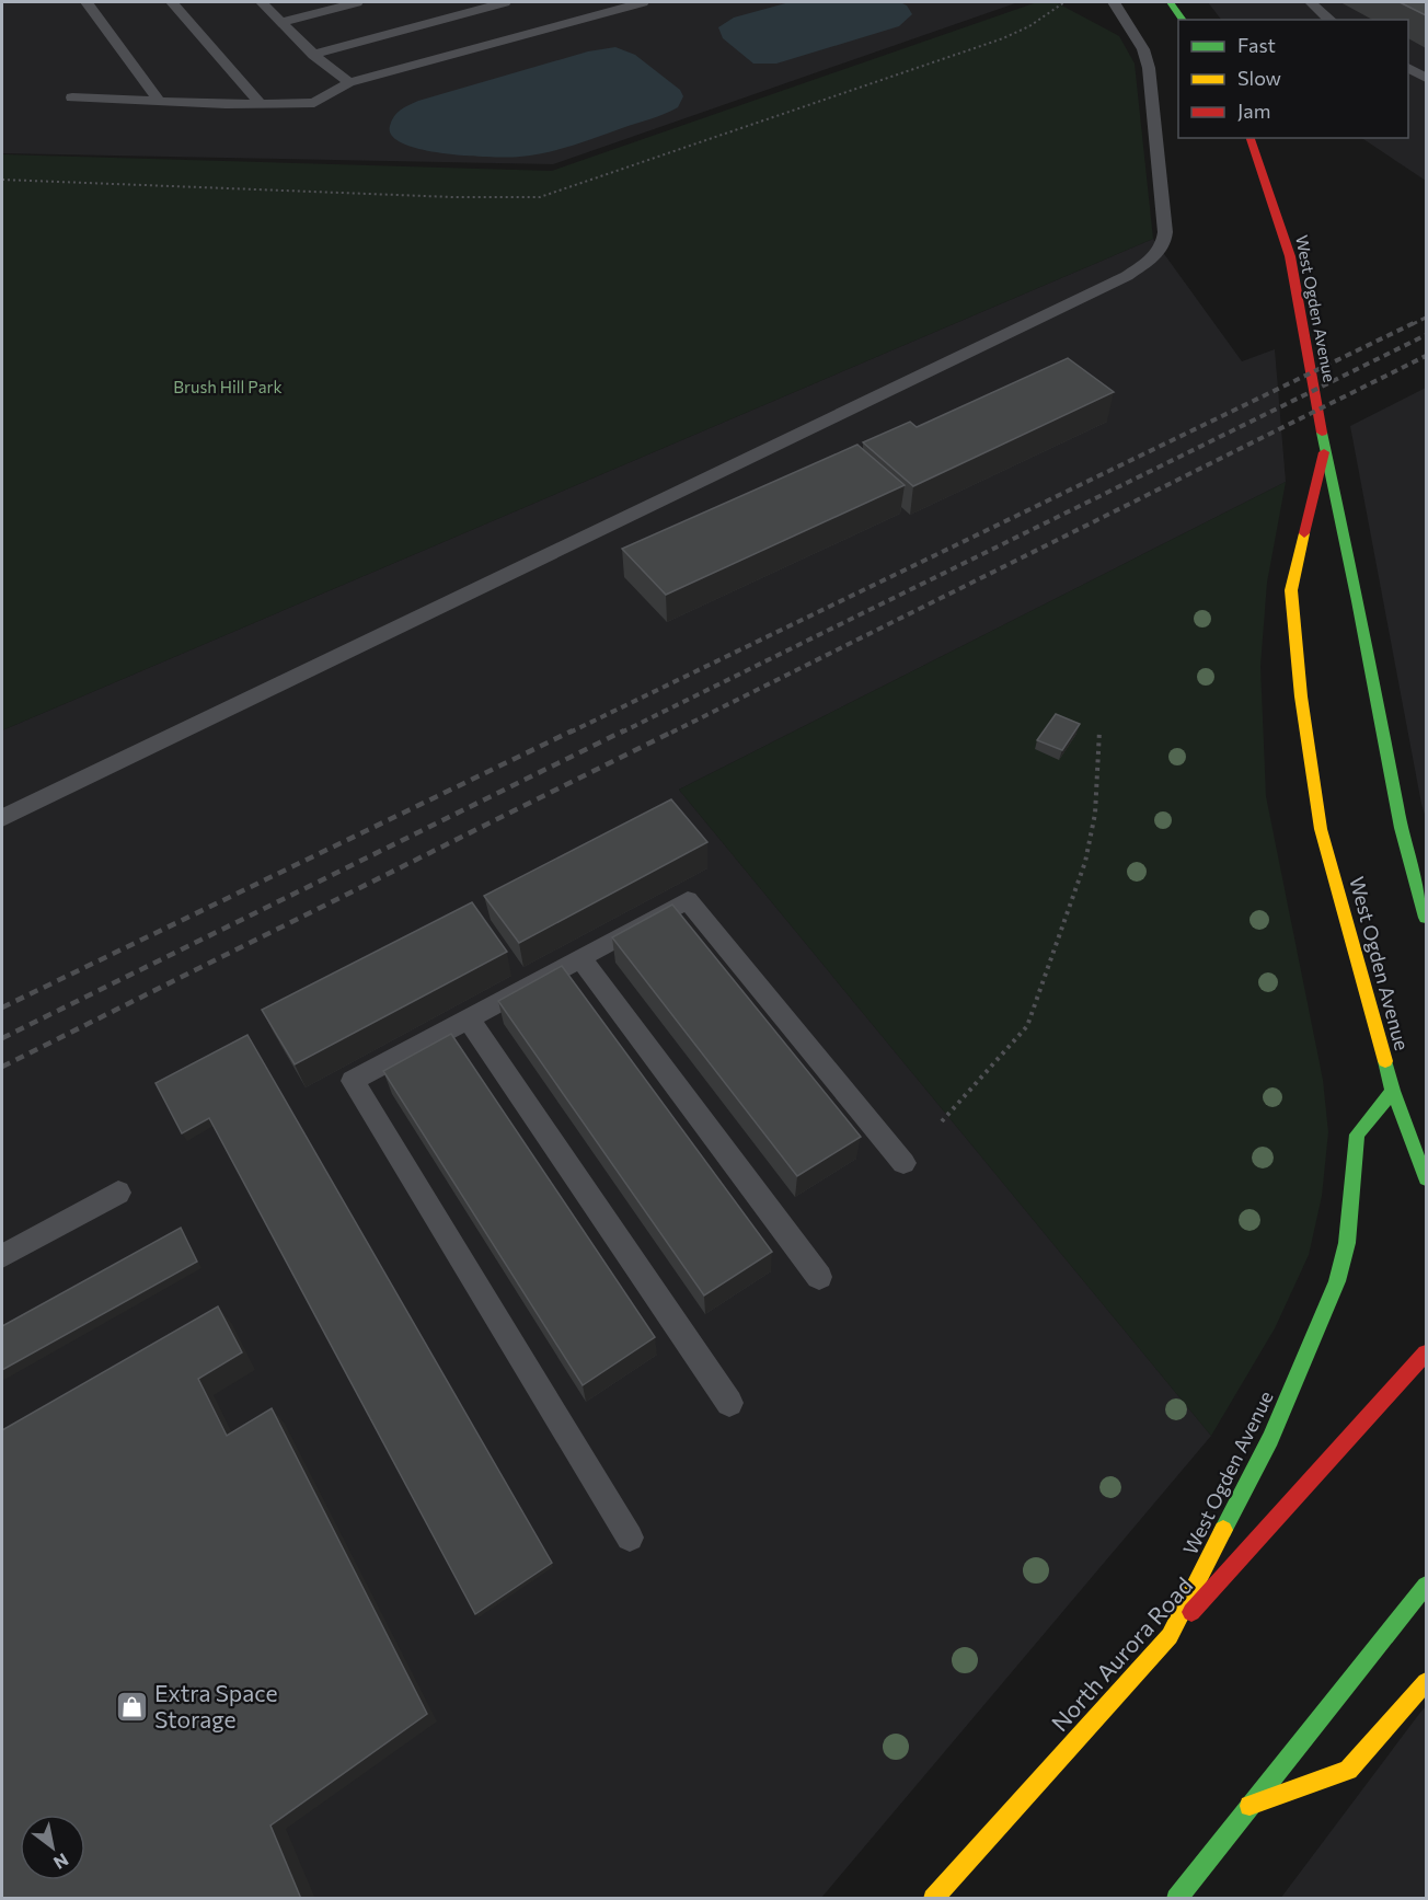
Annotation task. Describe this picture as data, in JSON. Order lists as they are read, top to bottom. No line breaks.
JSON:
{"streets":{"main road":["West Ogden Avenue","North Aurora Road"]},"crossings":[["West Ogden Avenue","North Aurora Road"]],"parks":["Brush Hill Park"],"places":{"shop":["Extra Space Storage"]},"legend":["Fast","Slow","Jam"],"north":"bottom right"}
